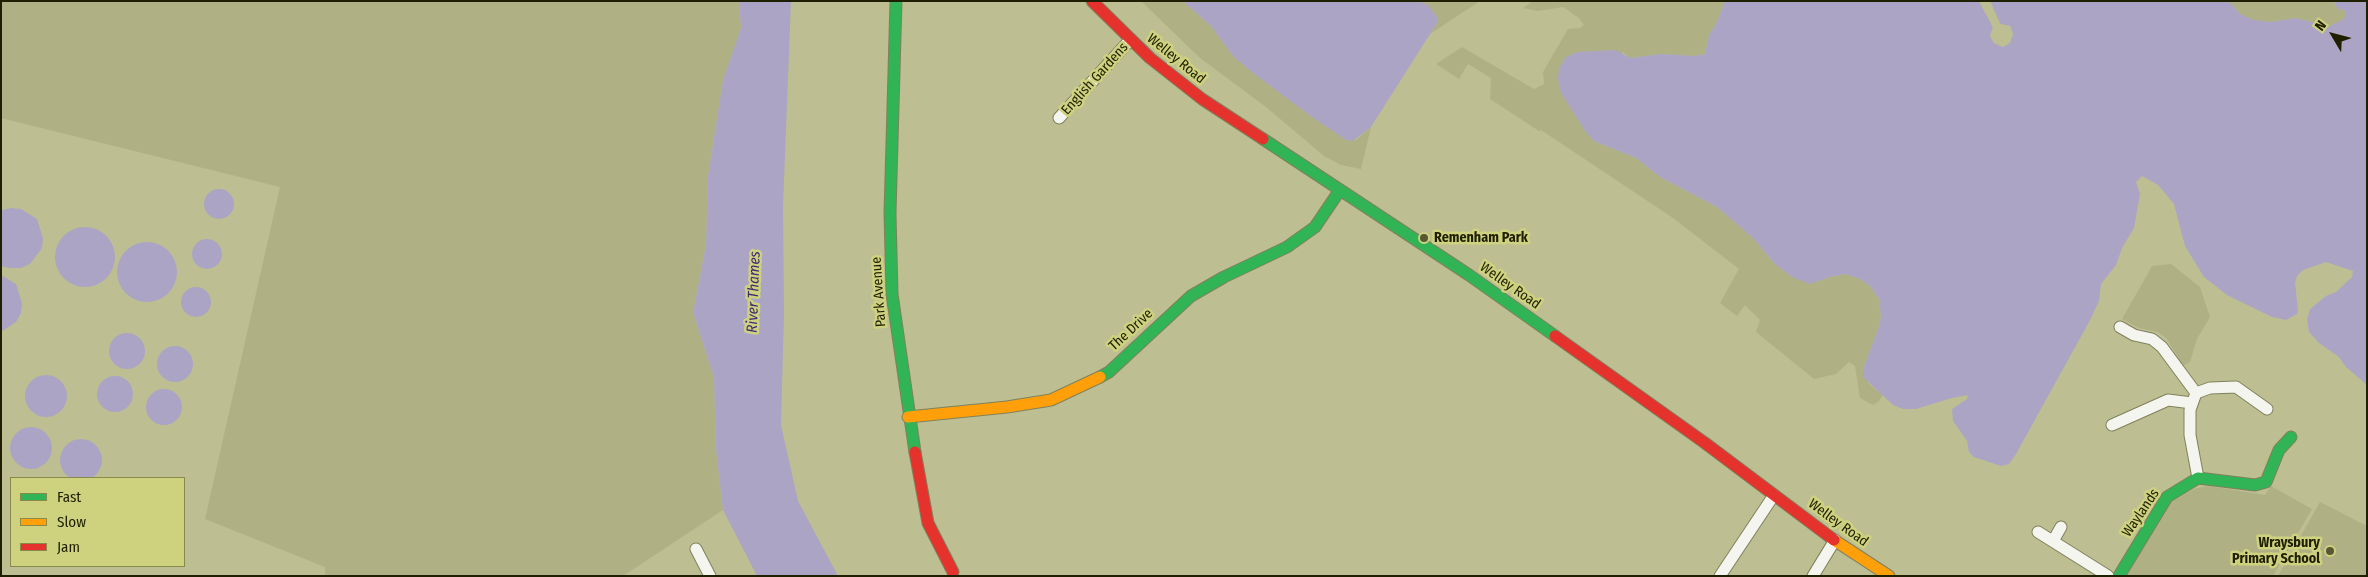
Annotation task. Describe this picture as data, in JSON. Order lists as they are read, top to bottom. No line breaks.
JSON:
{"streets":{"street":["Welley Road","English Gardens","Park Avenue","The Drive","Waylands"]},"crossings":[["Welley Road","English Gardens"],["Welley Road","The Drive"],["Park Avenue","The Drive"]],"water":["River Thames"],"places":["Remenham Park","Wraysbury Primary School"],"legend":["Fast","Slow","Jam"],"north":"top left"}
